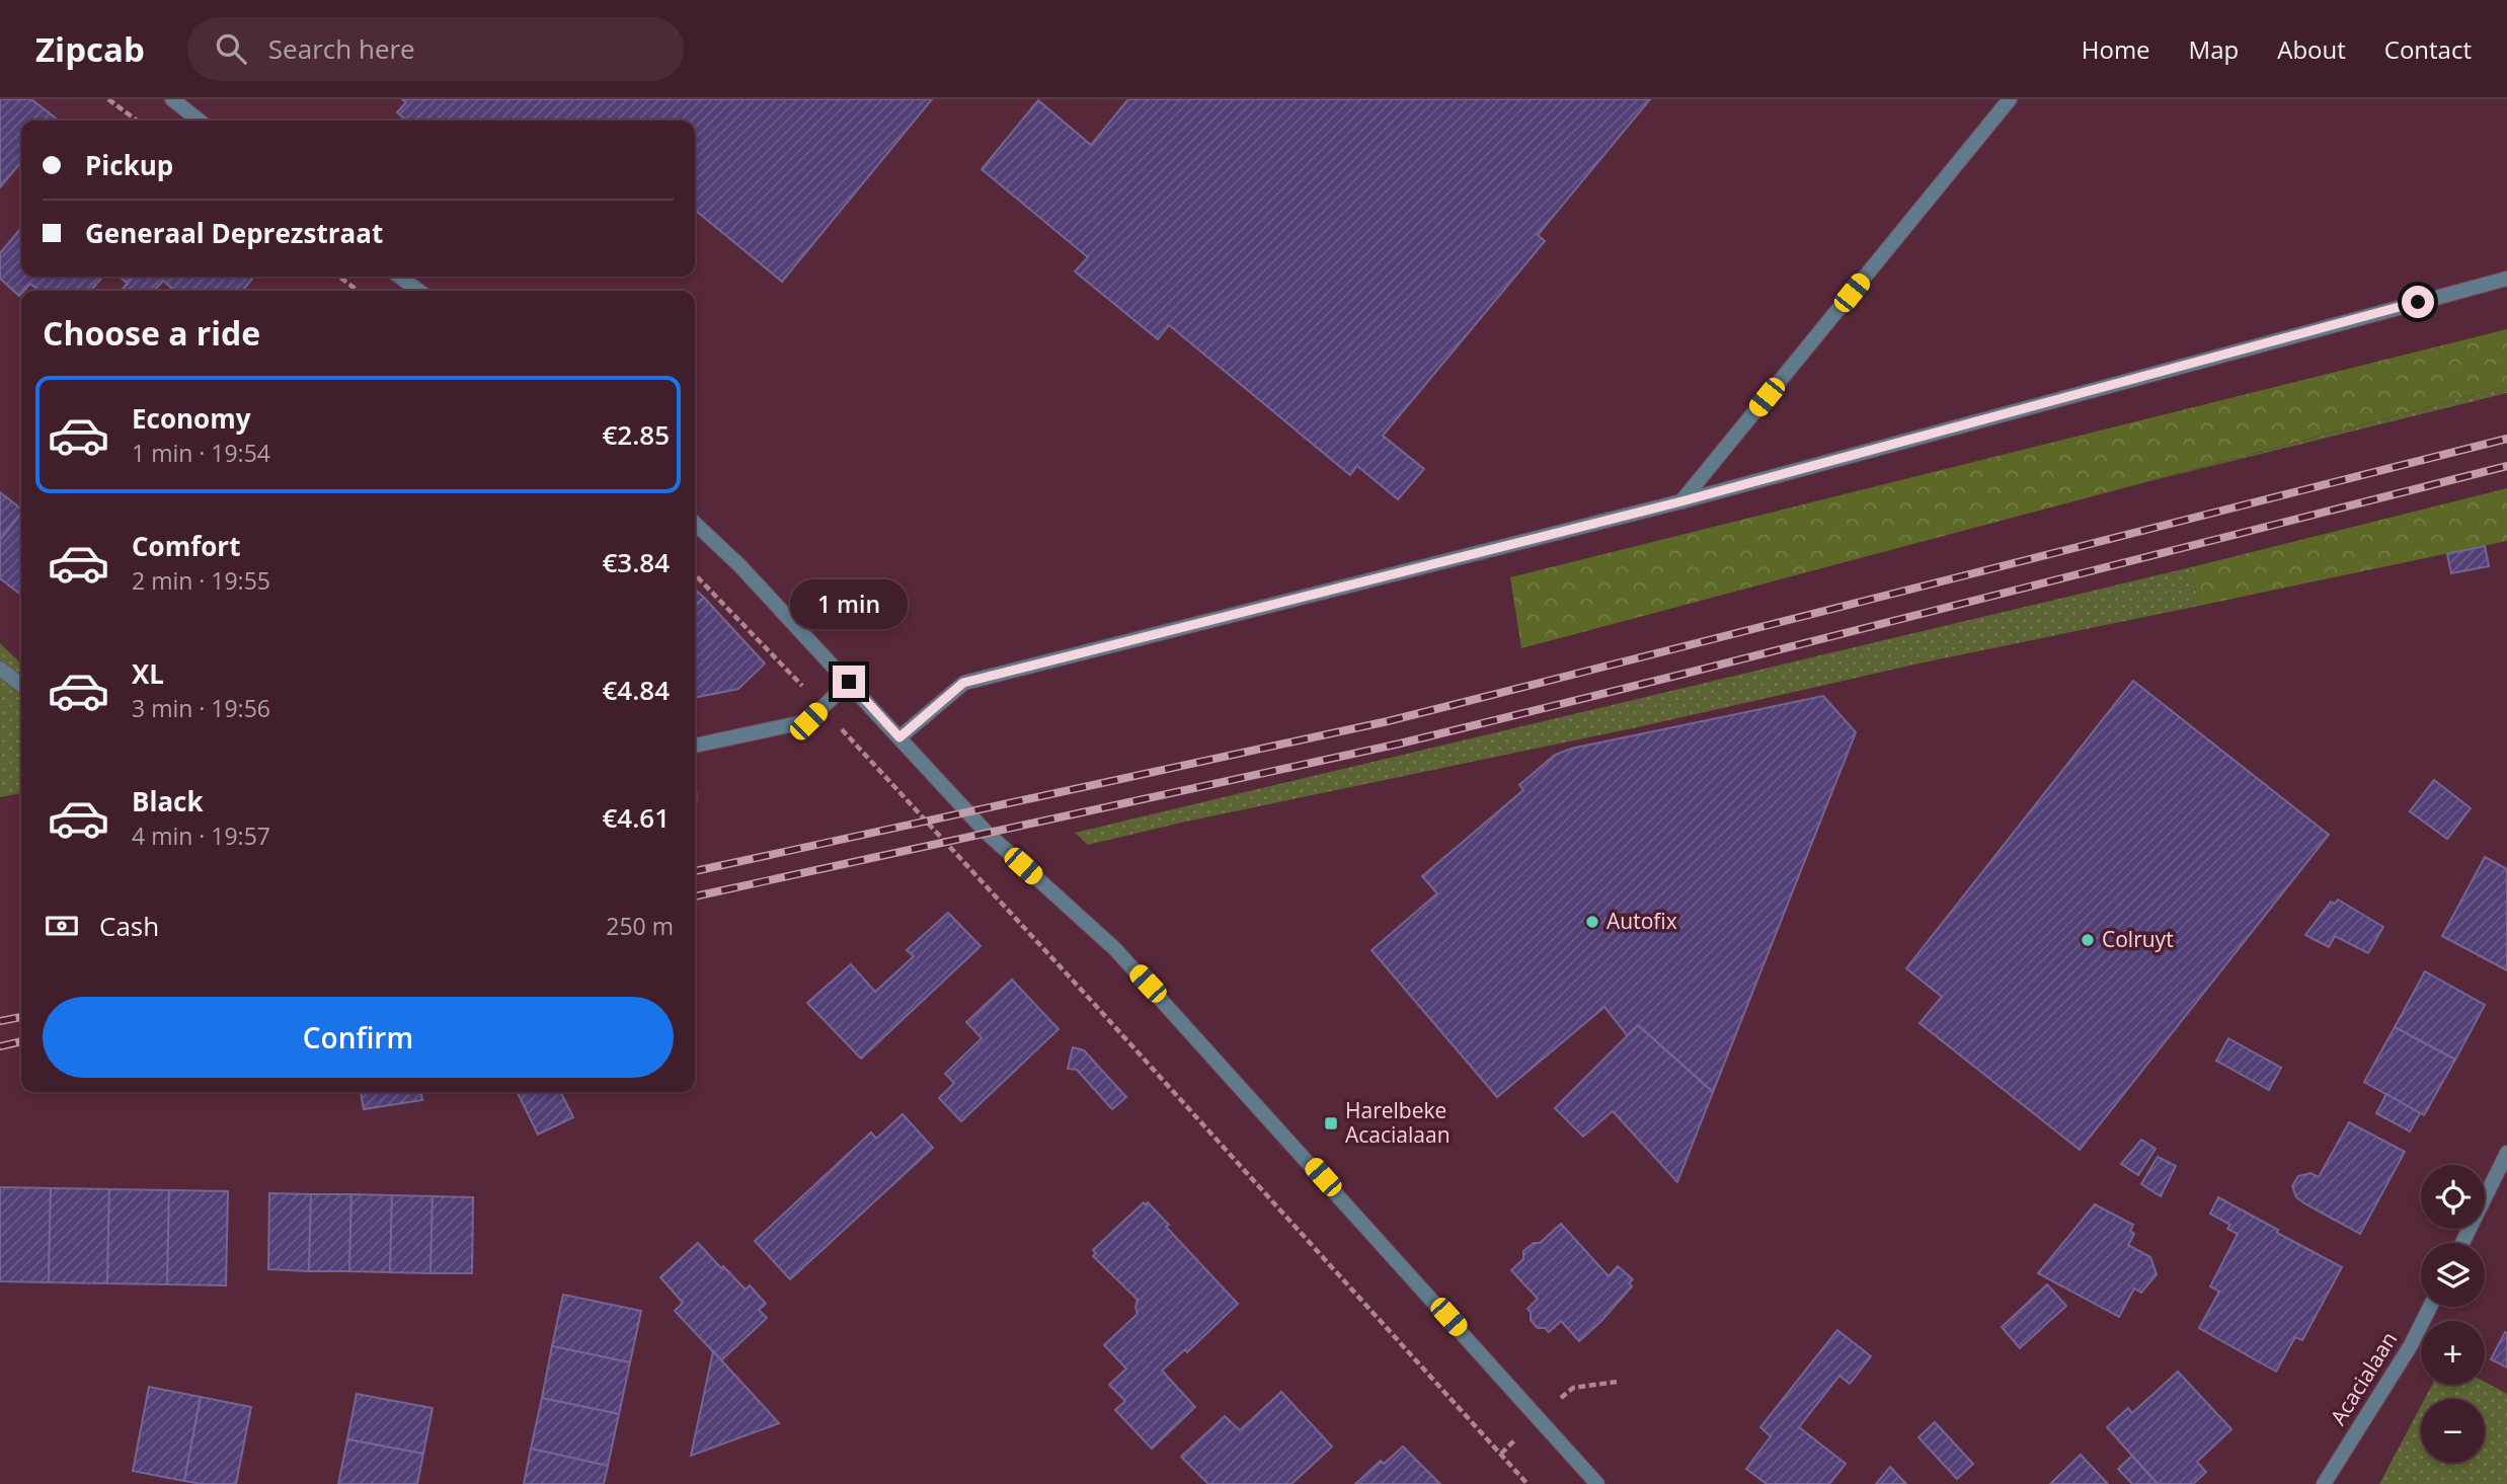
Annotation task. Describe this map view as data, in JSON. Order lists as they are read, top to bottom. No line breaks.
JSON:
{"streets":{"street":["Acacialaan"]},"places":{"other":["Autofix","Colruyt"],"transit":["Harelbeke Acacialaan"]},"page":{"header":"Zipcab","search":"Search here","nav":["Home","Map","About","Contact"],"banner":["Pickup","Generaal Deprezstraat"],"heading":"Choose a ride","list":[{"name":"Economy","note":"1 min · 19:54","value":"€2.85"},{"name":"Comfort","note":"2 min · 19:55","value":"€3.84"},{"name":"XL","note":"3 min · 19:56","value":"€4.84"},{"name":"Black","note":"4 min · 19:57","value":"€4.61"}],"bubble":"1 min","pay":["Cash","250 m"],"buttons":"Confirm","map_buttons":["+","−"]}}
